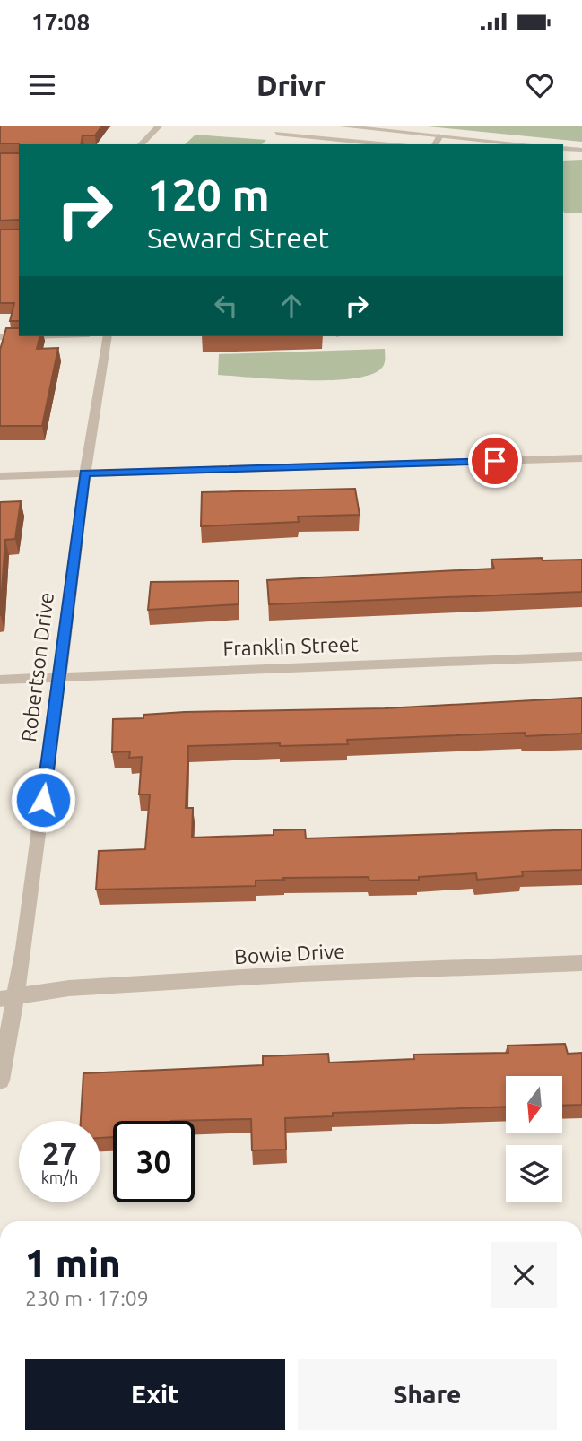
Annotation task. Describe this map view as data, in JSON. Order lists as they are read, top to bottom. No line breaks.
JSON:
{"streets":{"street":["Franklin Street","Robertson Drive","Bowie Drive"]},"crossings":[["Franklin Street","Robertson Drive"],["Robertson Drive","Bowie Drive"]],"north":"bottom","page":{"status":"17:08","header":"Drivr","turn":["120 m","Seward Street"],"speed":"27 km/h","limit":"30","heading":["1 min","230 m · 17:09"],"buttons":["Exit","Share"]}}
